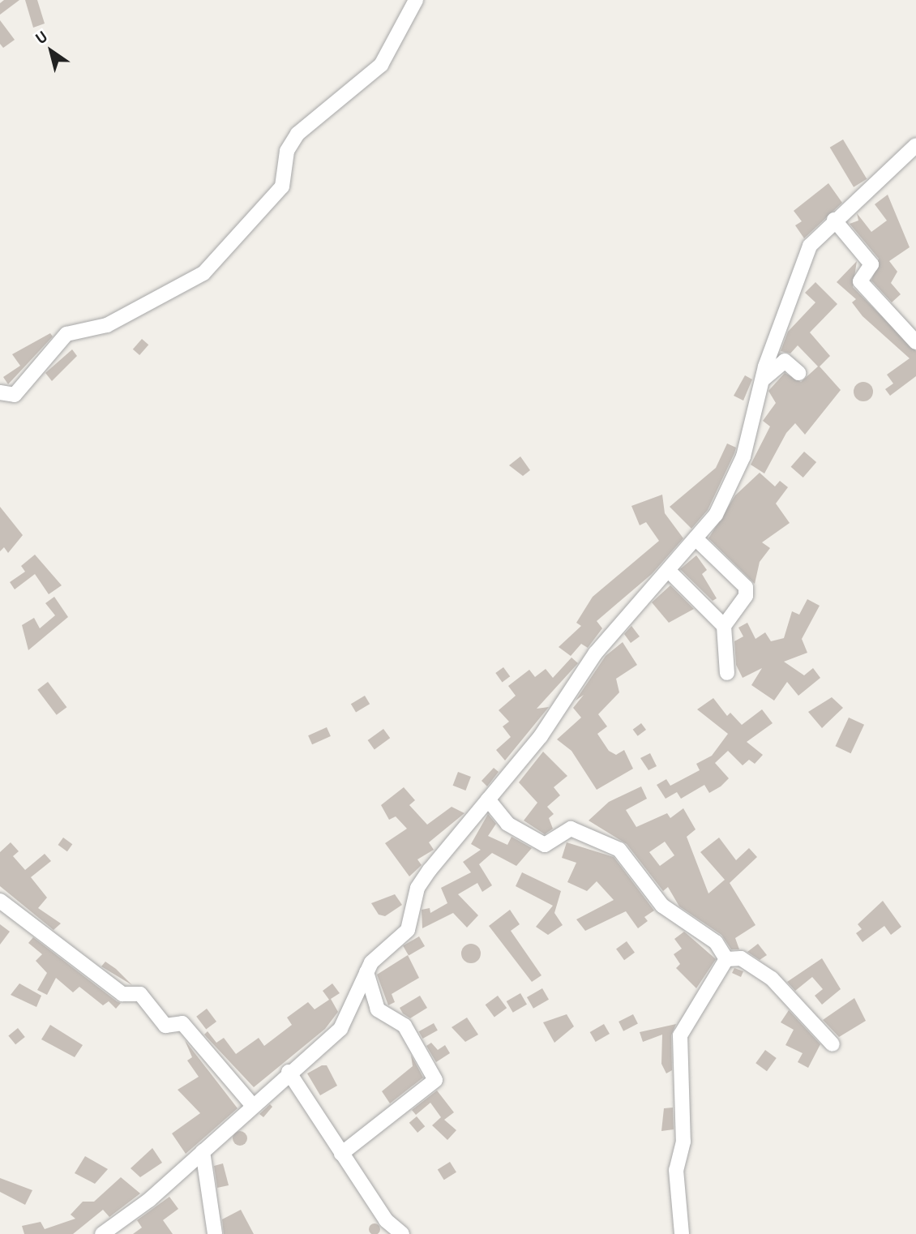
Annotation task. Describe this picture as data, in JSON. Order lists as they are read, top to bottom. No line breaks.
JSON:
{"north":"top left"}
